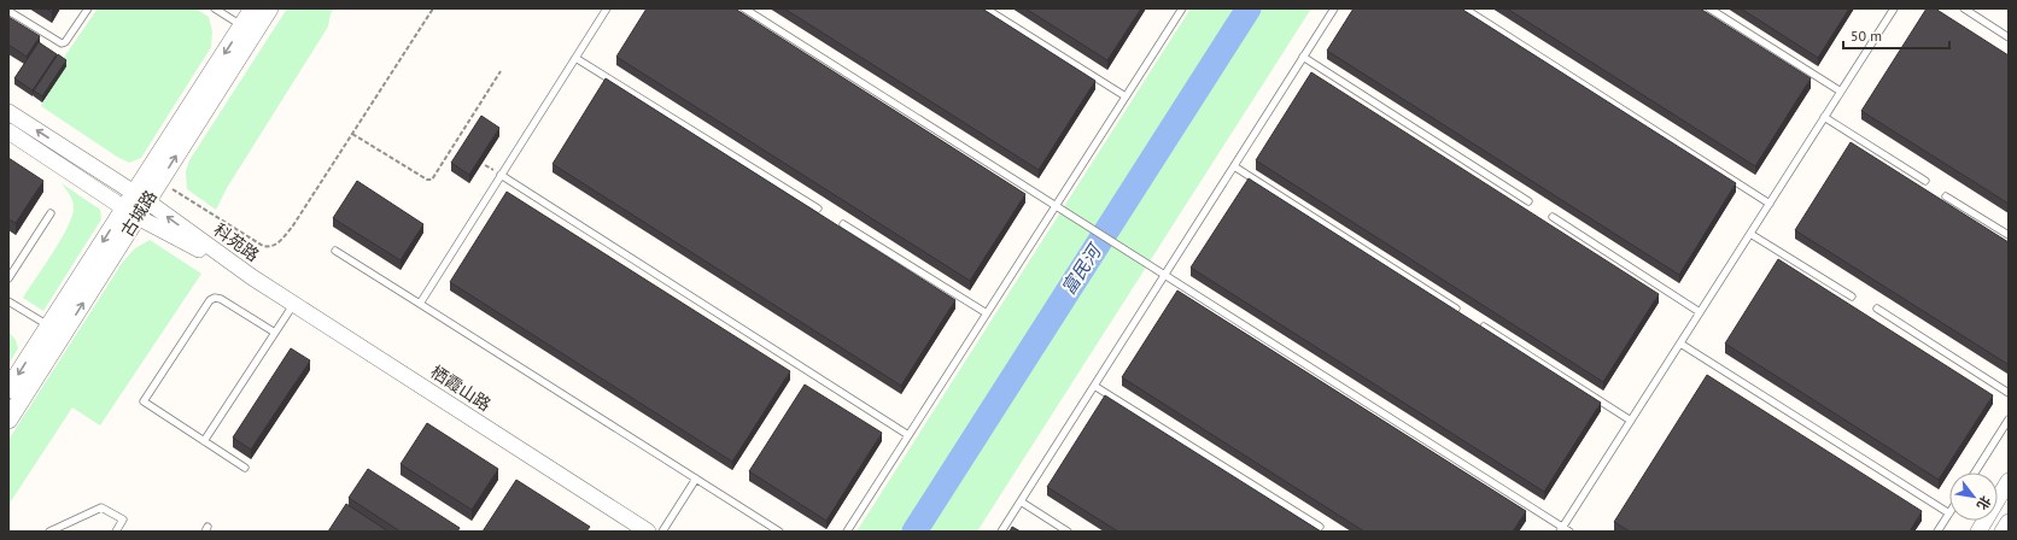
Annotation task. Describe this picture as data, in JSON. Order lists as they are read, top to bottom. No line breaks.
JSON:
{"streets":{"main road":["古城路"],"street":["科苑路","栖霞山路"]},"crossings":[["古城路","科苑路"],["科苑路","栖霞山路"]],"water":["富民河"],"scale_bar":"50 m","north":"bottom right"}
